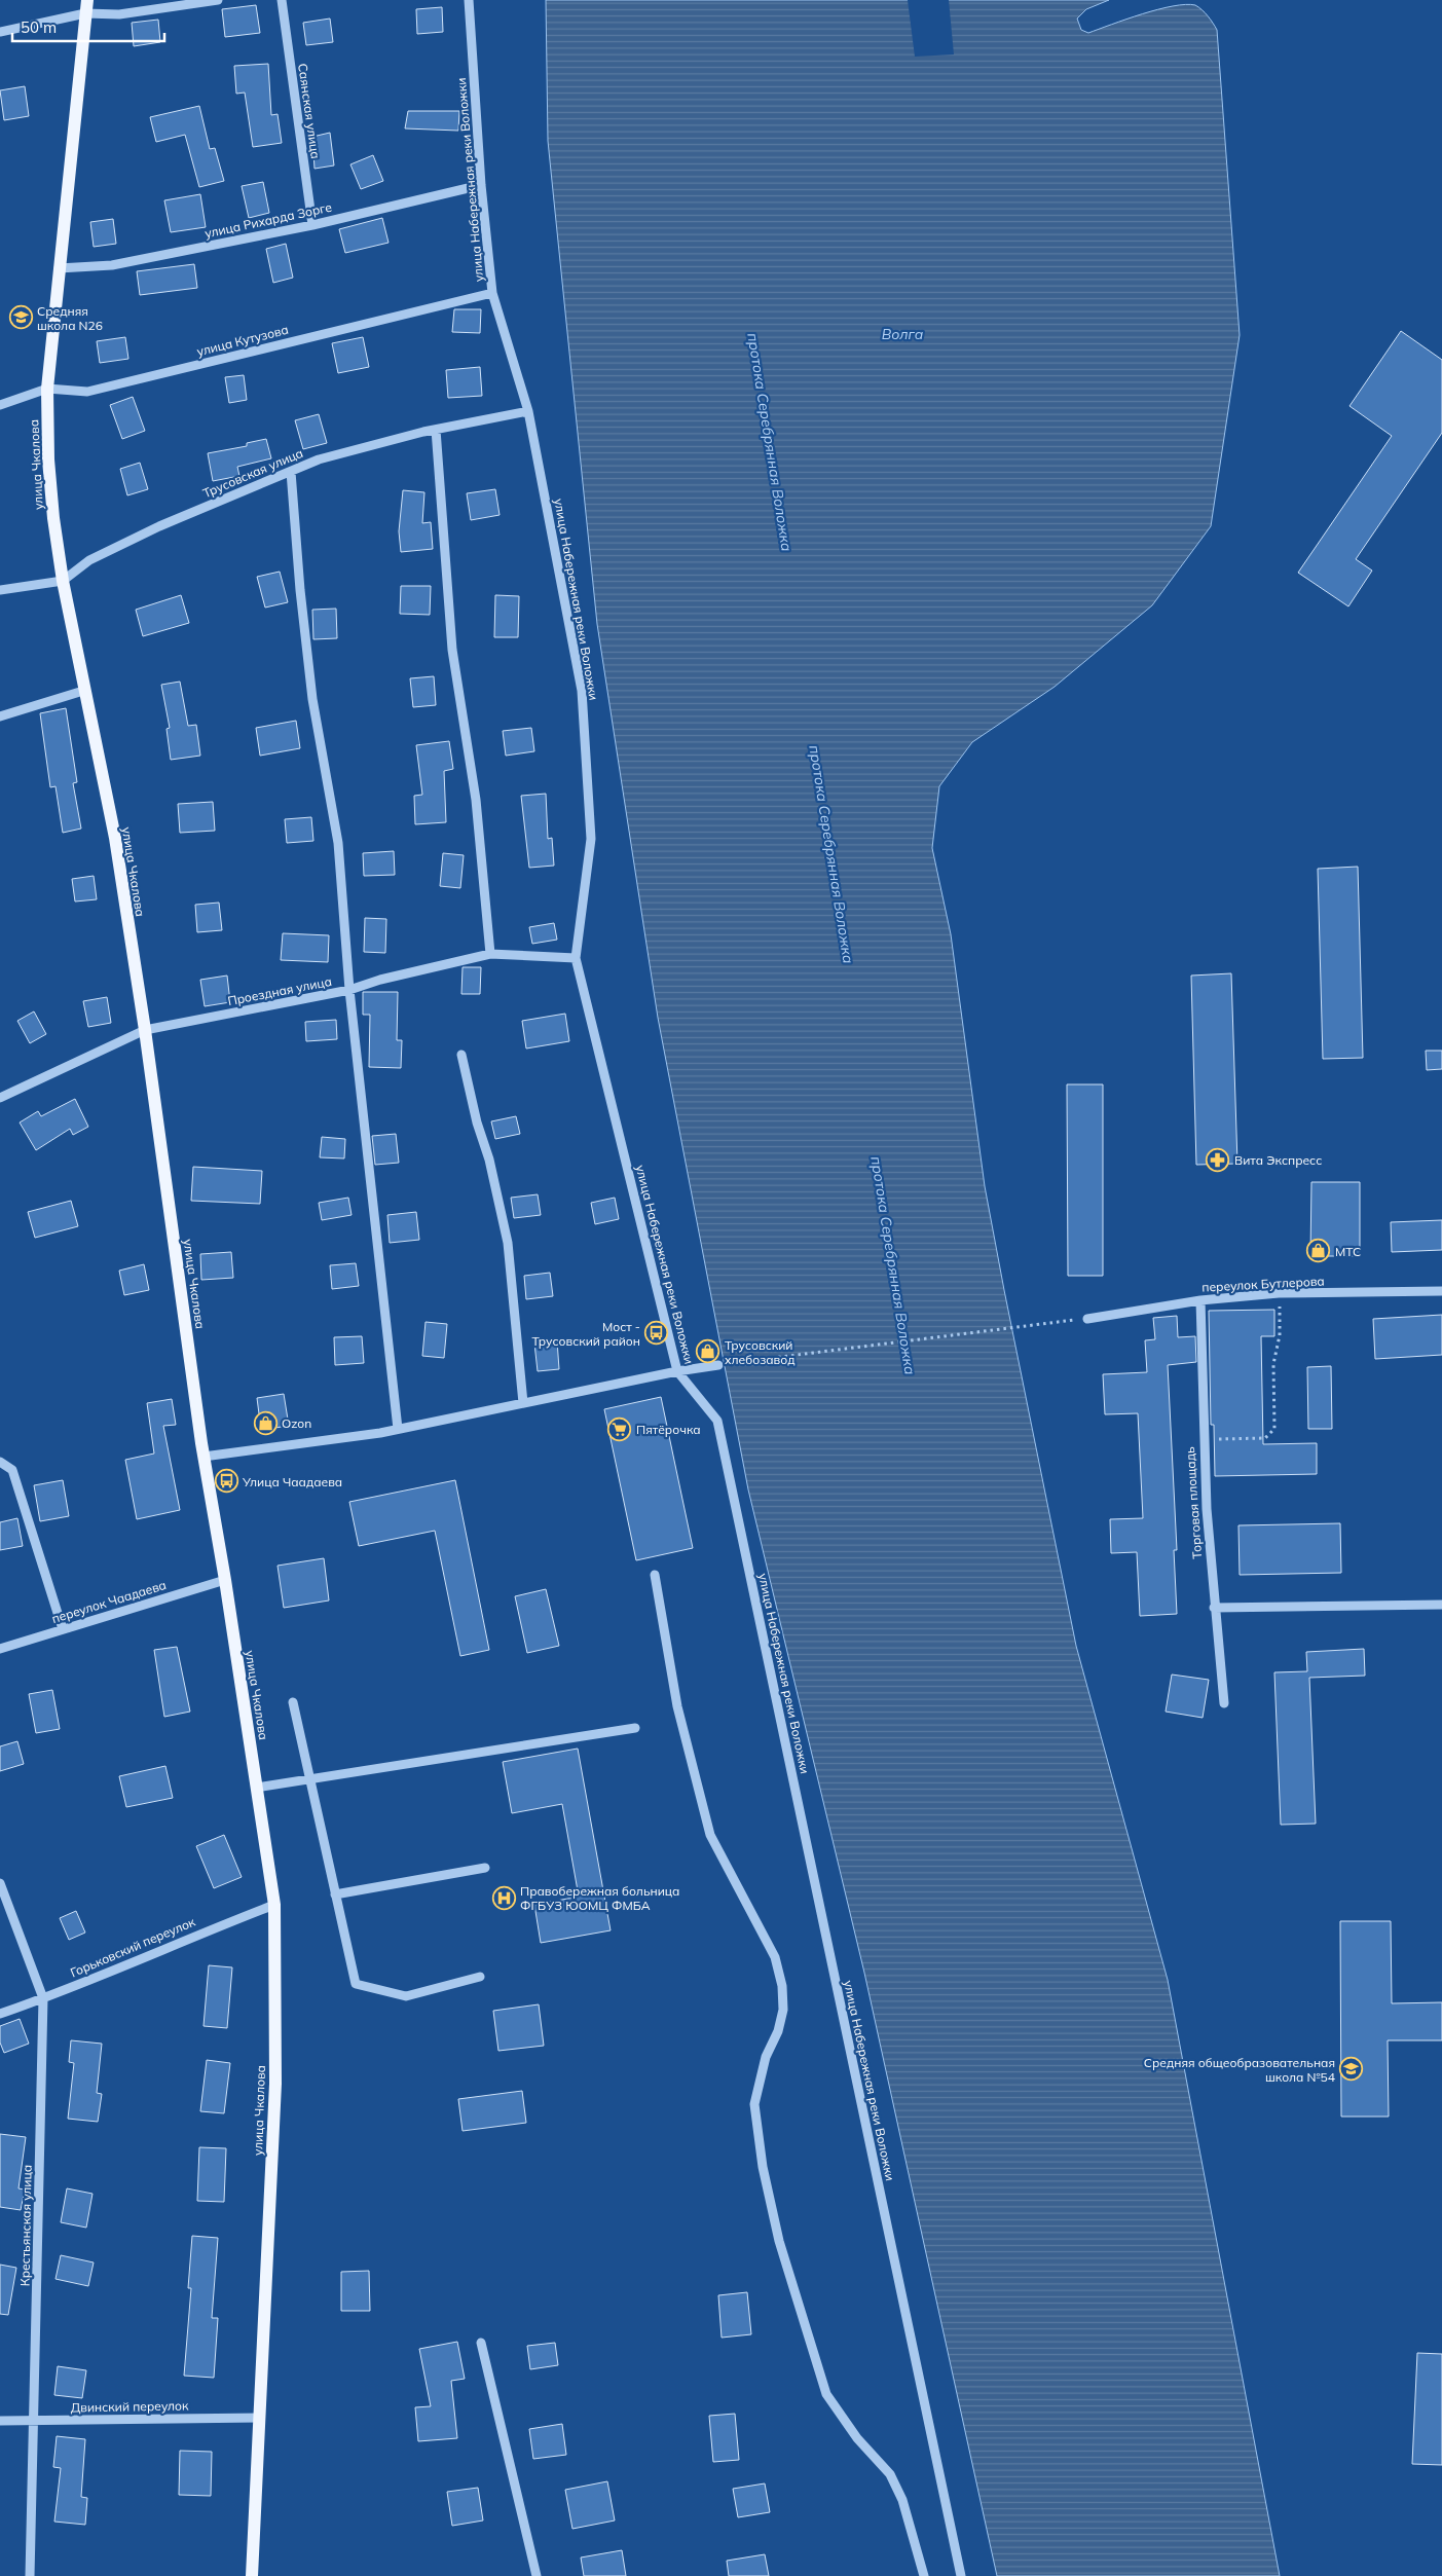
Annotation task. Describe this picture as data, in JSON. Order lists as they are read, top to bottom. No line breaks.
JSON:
{"streets":{"main road":["улица Чкалова"],"street":["Саянская улица","улица Набережная реки Воложки","улица Рихарда Зорге","улица Кутузова","Трусовская улица","Проездная улица","переулок Бутлерова","Торговая площадь","переулок Чаадаева","Горьковский переулок","Крестьянская улица","Двинский переулок"]},"crossings":[["Саянская улица","улица Рихарда Зорге"],["улица Набережная реки Воложки","улица Рихарда Зорге"],["улица Набережная реки Воложки","улица Кутузова"],["улица Набережная реки Воложки","Трусовская улица"],["улица Набережная реки Воложки","Проездная улица"],["улица Рихарда Зорге","улица Чкалова"],["улица Кутузова","улица Чкалова"],["улица Чкалова","Трусовская улица"],["улица Чкалова","Проездная улица"],["улица Чкалова","переулок Чаадаева"],["улица Чкалова","Горьковский переулок"],["улица Чкалова","Двинский переулок"],["переулок Бутлерова","Торговая площадь"],["Горьковский переулок","Крестьянская улица"],["Крестьянская улица","Двинский переулок"]],"water":["Волга","протока Серебрянная Воложка"],"places":{"school or university":["Средняя школа N26","Средняя общеобразовательная школа №54"],"pharmacy":["Вита Экспресс"],"shop":["МТС","Трусовский хлебозавод","Ozon"],"bus stop":["Мост - Трусовский район","Улица Чаадаева"],"supermarket":["Пятёрочка"],"hospital":["Правобережная больница ФГБУЗ ЮОМЦ ФМБА"]},"scale_bar":"50 m"}
